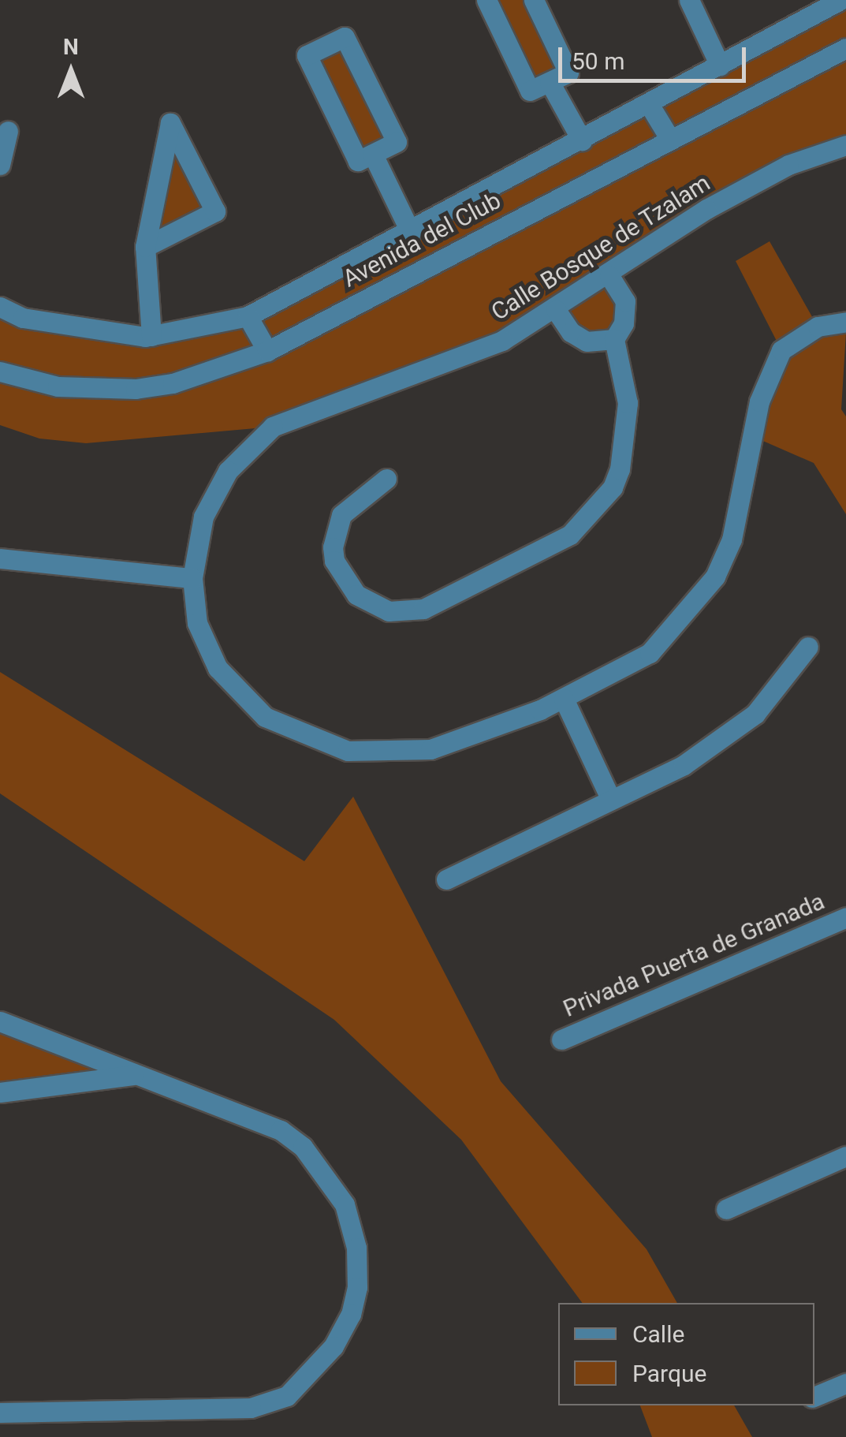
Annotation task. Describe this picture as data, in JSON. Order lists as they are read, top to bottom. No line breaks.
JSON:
{"streets":{"street":["Avenida del Club","Calle Bosque de Tzalam","Privada Puerta de Granada"]},"legend":["Calle","Parque"],"scale_bar":"50 m","north":"top"}
